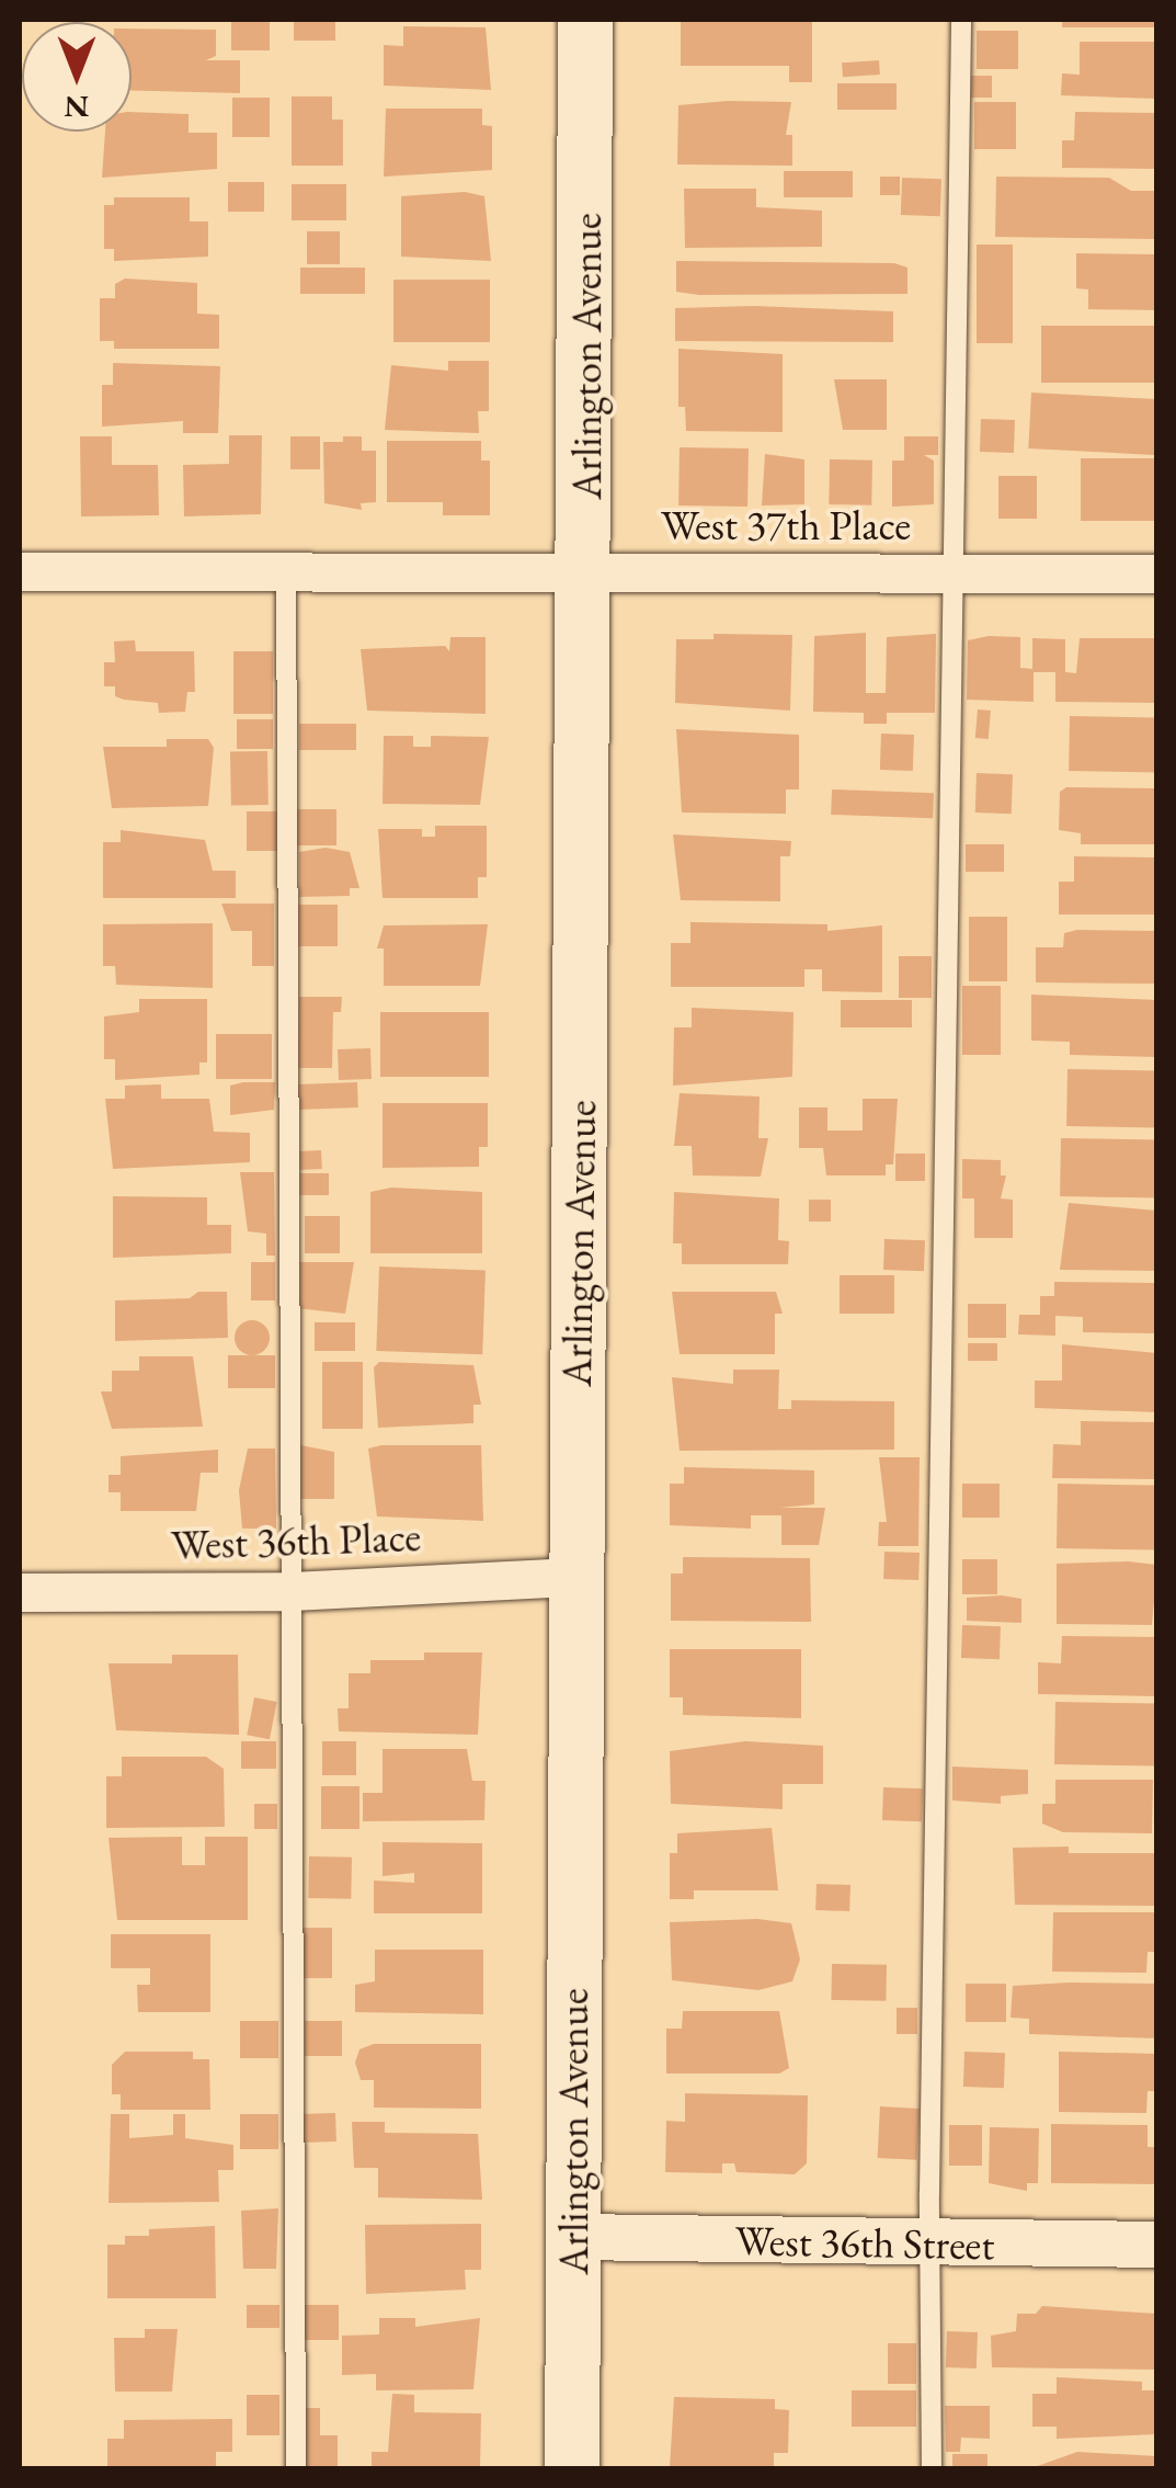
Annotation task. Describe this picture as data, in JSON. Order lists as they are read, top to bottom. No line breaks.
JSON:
{"streets":{"main road":["Arlington Avenue"],"street":["West 37th Place","West 36th Place","West 36th Street"]},"crossings":[["Arlington Avenue","West 37th Place"],["Arlington Avenue","West 36th Place"],["Arlington Avenue","West 36th Street"]],"north":"bottom"}
